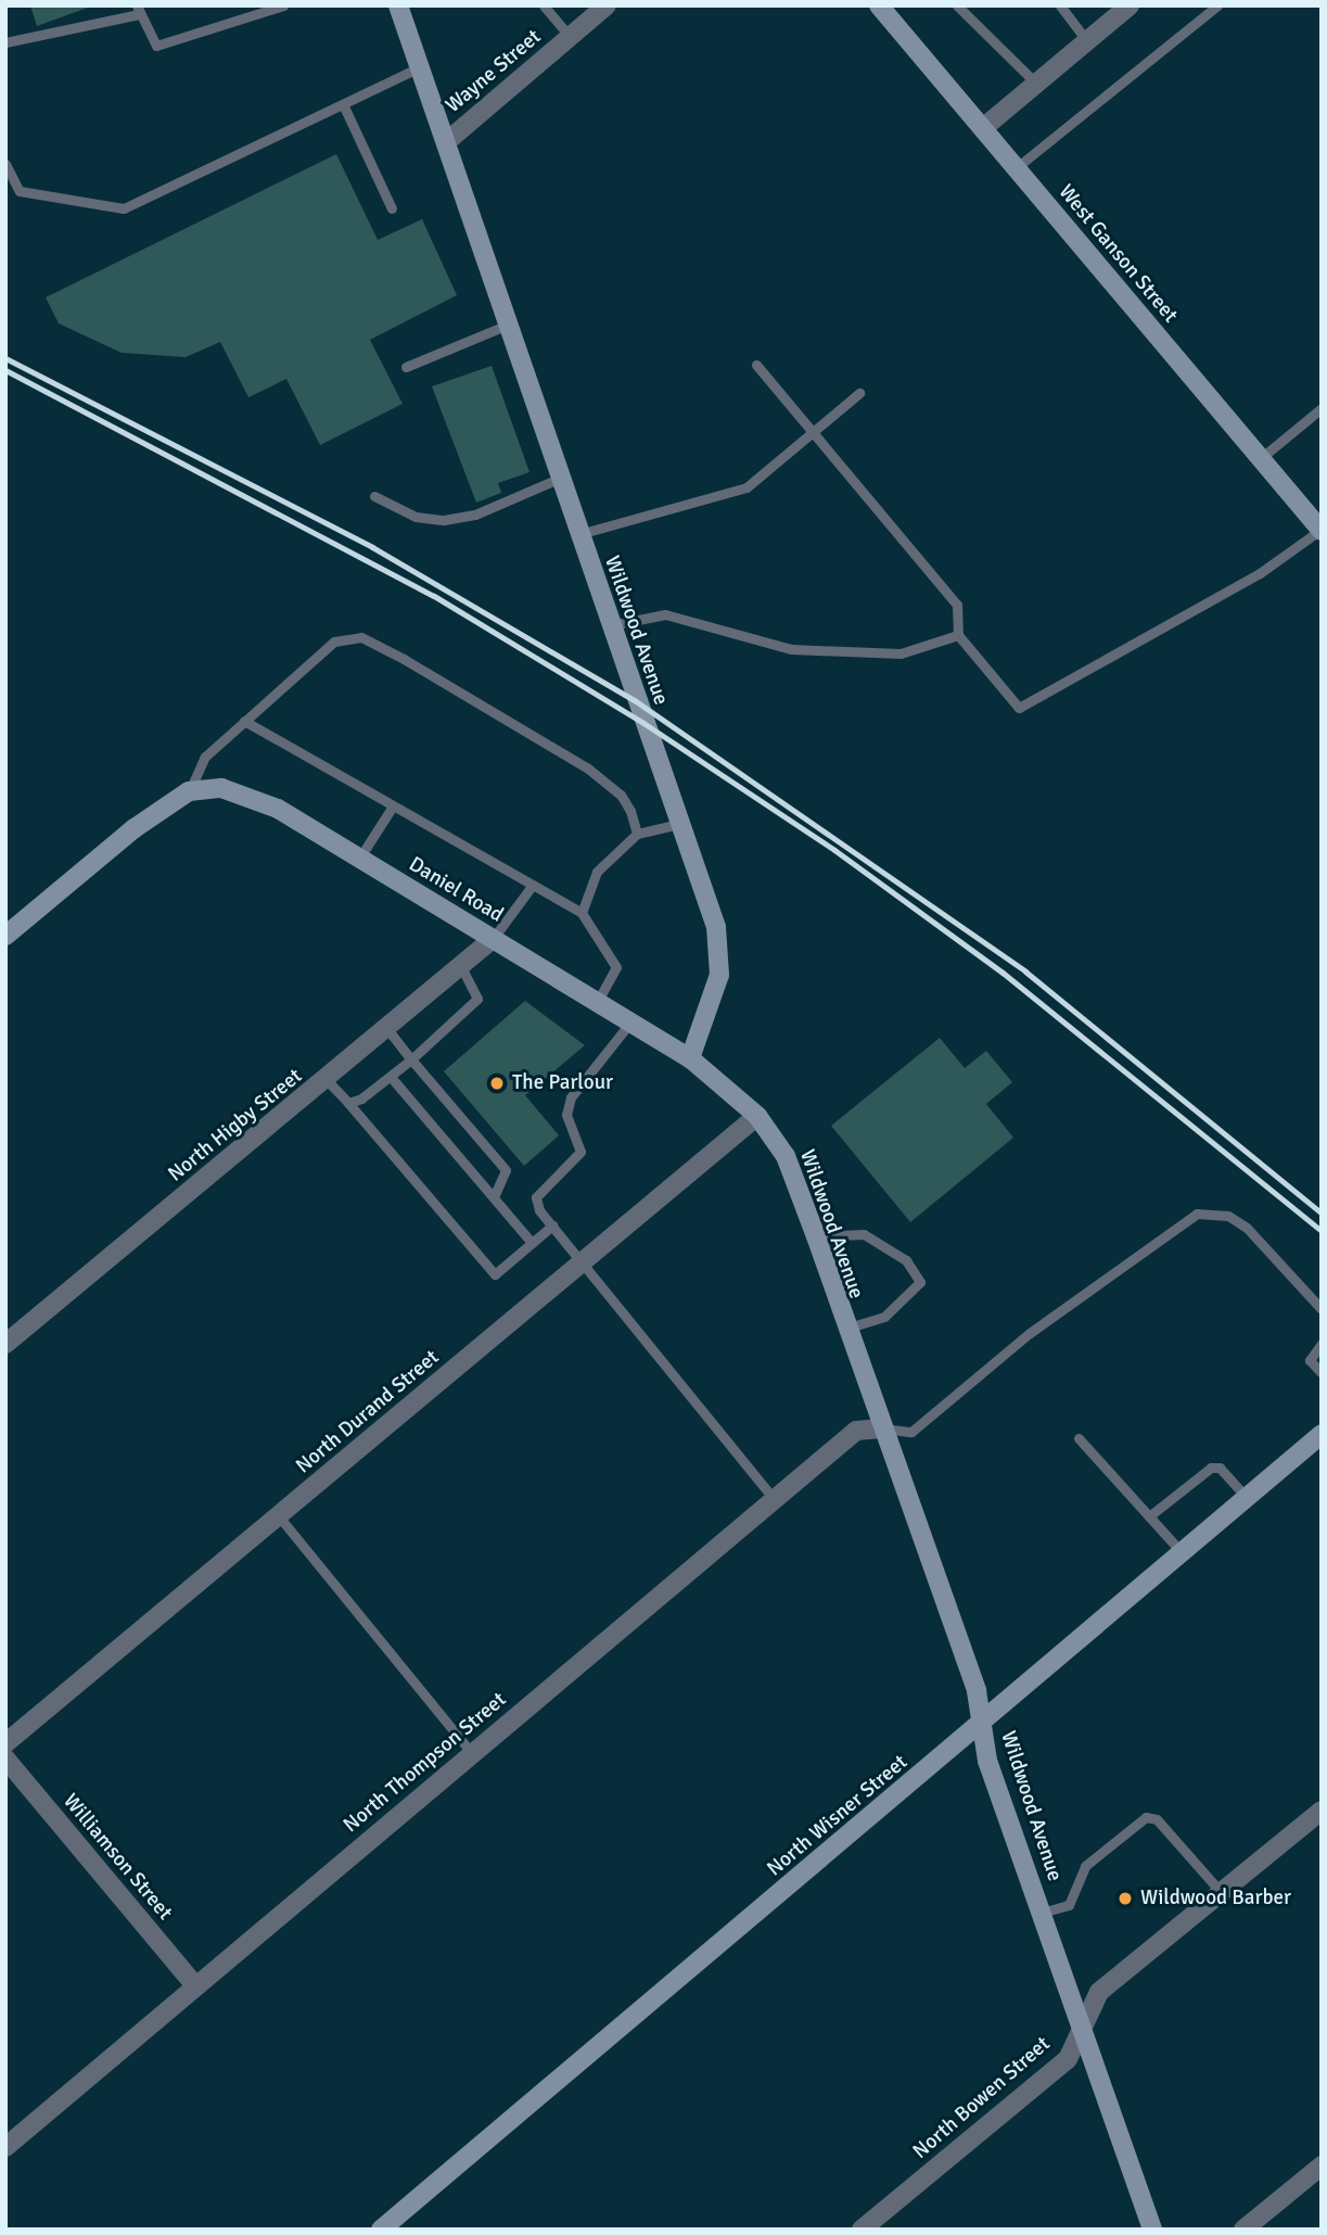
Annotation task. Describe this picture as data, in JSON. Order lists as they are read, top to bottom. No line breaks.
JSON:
{"streets":{"street":["Wayne Street","West Ganson Street","Wildwood Avenue","Daniel Road","North Higby Street","North Durand Street","North Thompson Street","North Wisner Street","Williamson Street","North Bowen Street"]},"crossings":[["Wayne Street","Wildwood Avenue"],["Wildwood Avenue","Daniel Road"],["Wildwood Avenue","North Durand Street"],["Wildwood Avenue","North Thompson Street"],["Wildwood Avenue","North Wisner Street"],["Wildwood Avenue","North Bowen Street"],["Daniel Road","North Higby Street"],["North Thompson Street","Williamson Street"]],"places":["The Parlour","Wildwood Barber"]}
